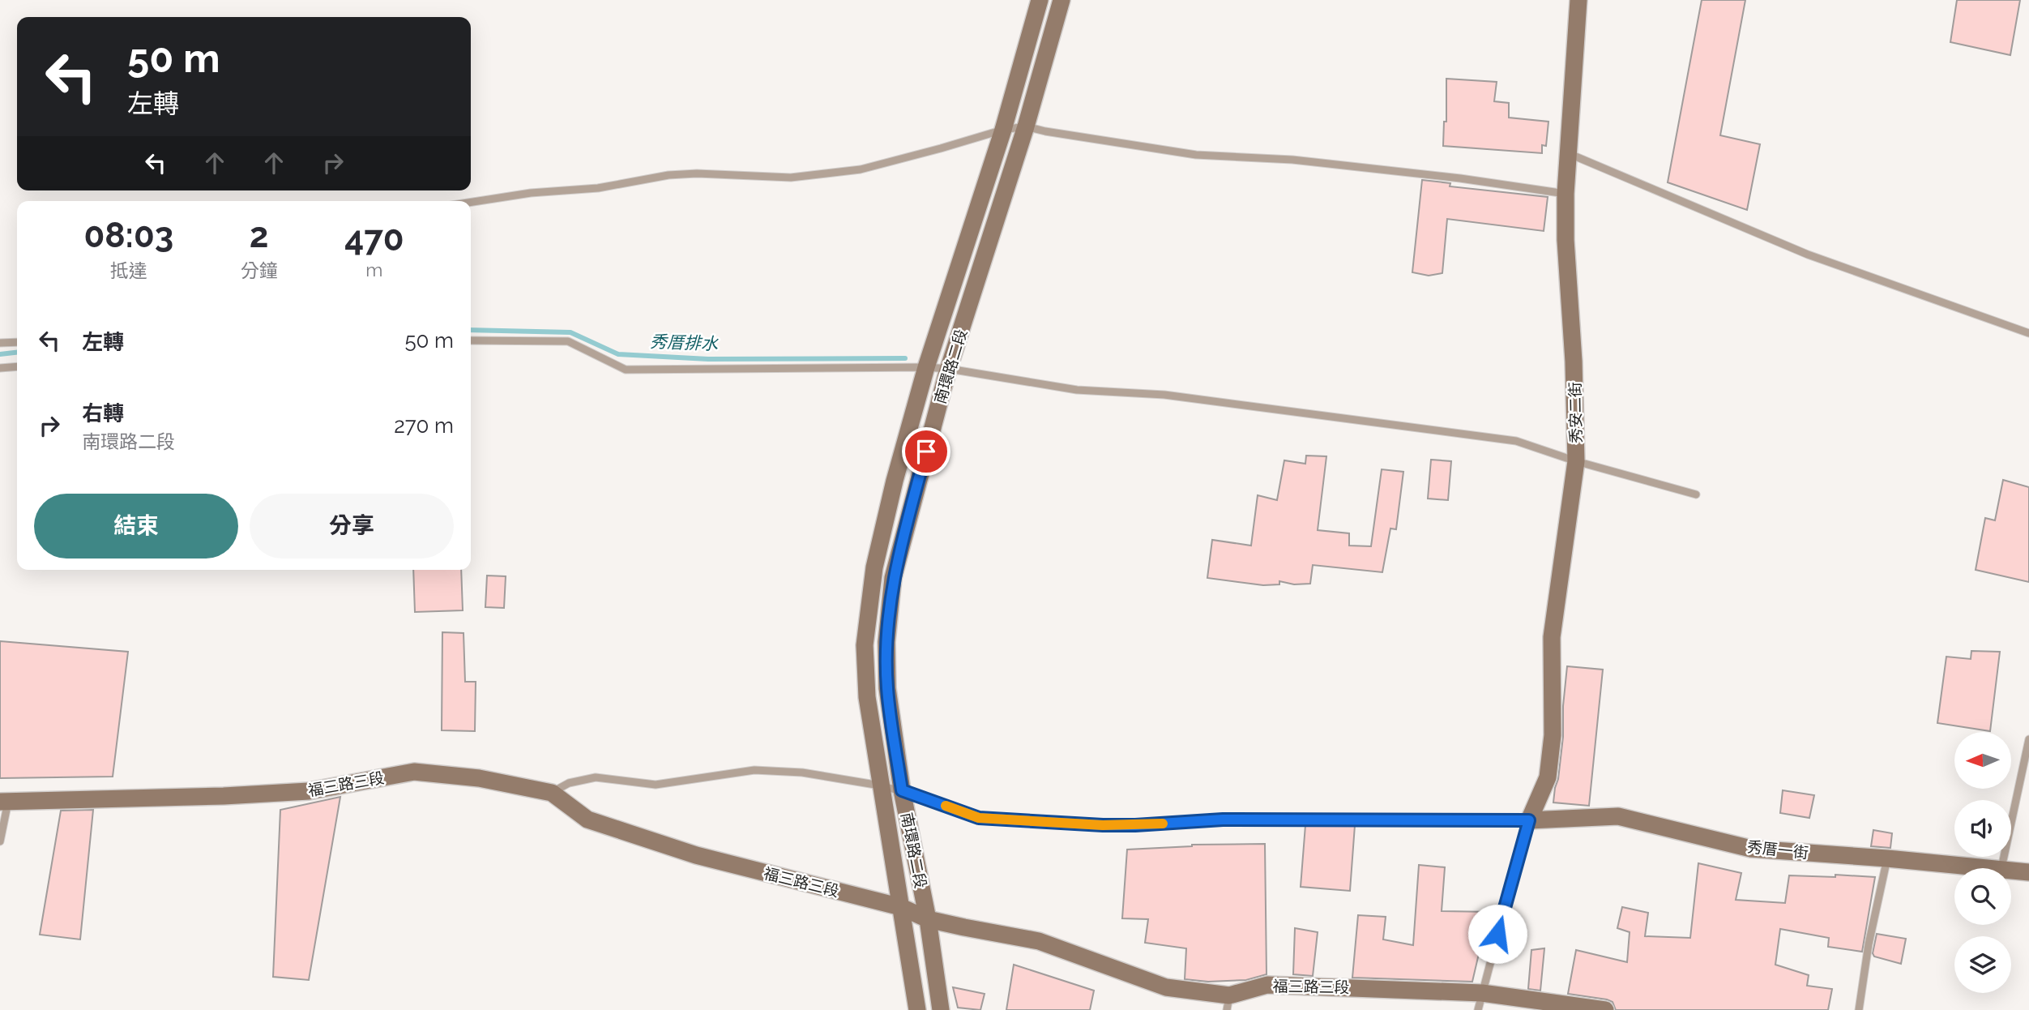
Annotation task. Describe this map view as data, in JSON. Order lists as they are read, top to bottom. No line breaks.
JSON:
{"streets":{"street":["南環路二段","秀安二街","福三路三段","秀厝一街"]},"crossings":[["南環路二段","福三路三段"],["秀安二街","秀厝一街"]],"water":["秀厝排水"],"north":"left","page":{"turn":["50 m","左轉"],"eta":["08:03","抵達","2","分鐘","470","m"],"list":[{"name":"左轉","value":"50 m"},{"name":"右轉","note":"南環路二段","value":"270 m"}],"buttons":["結束","分享"]}}
